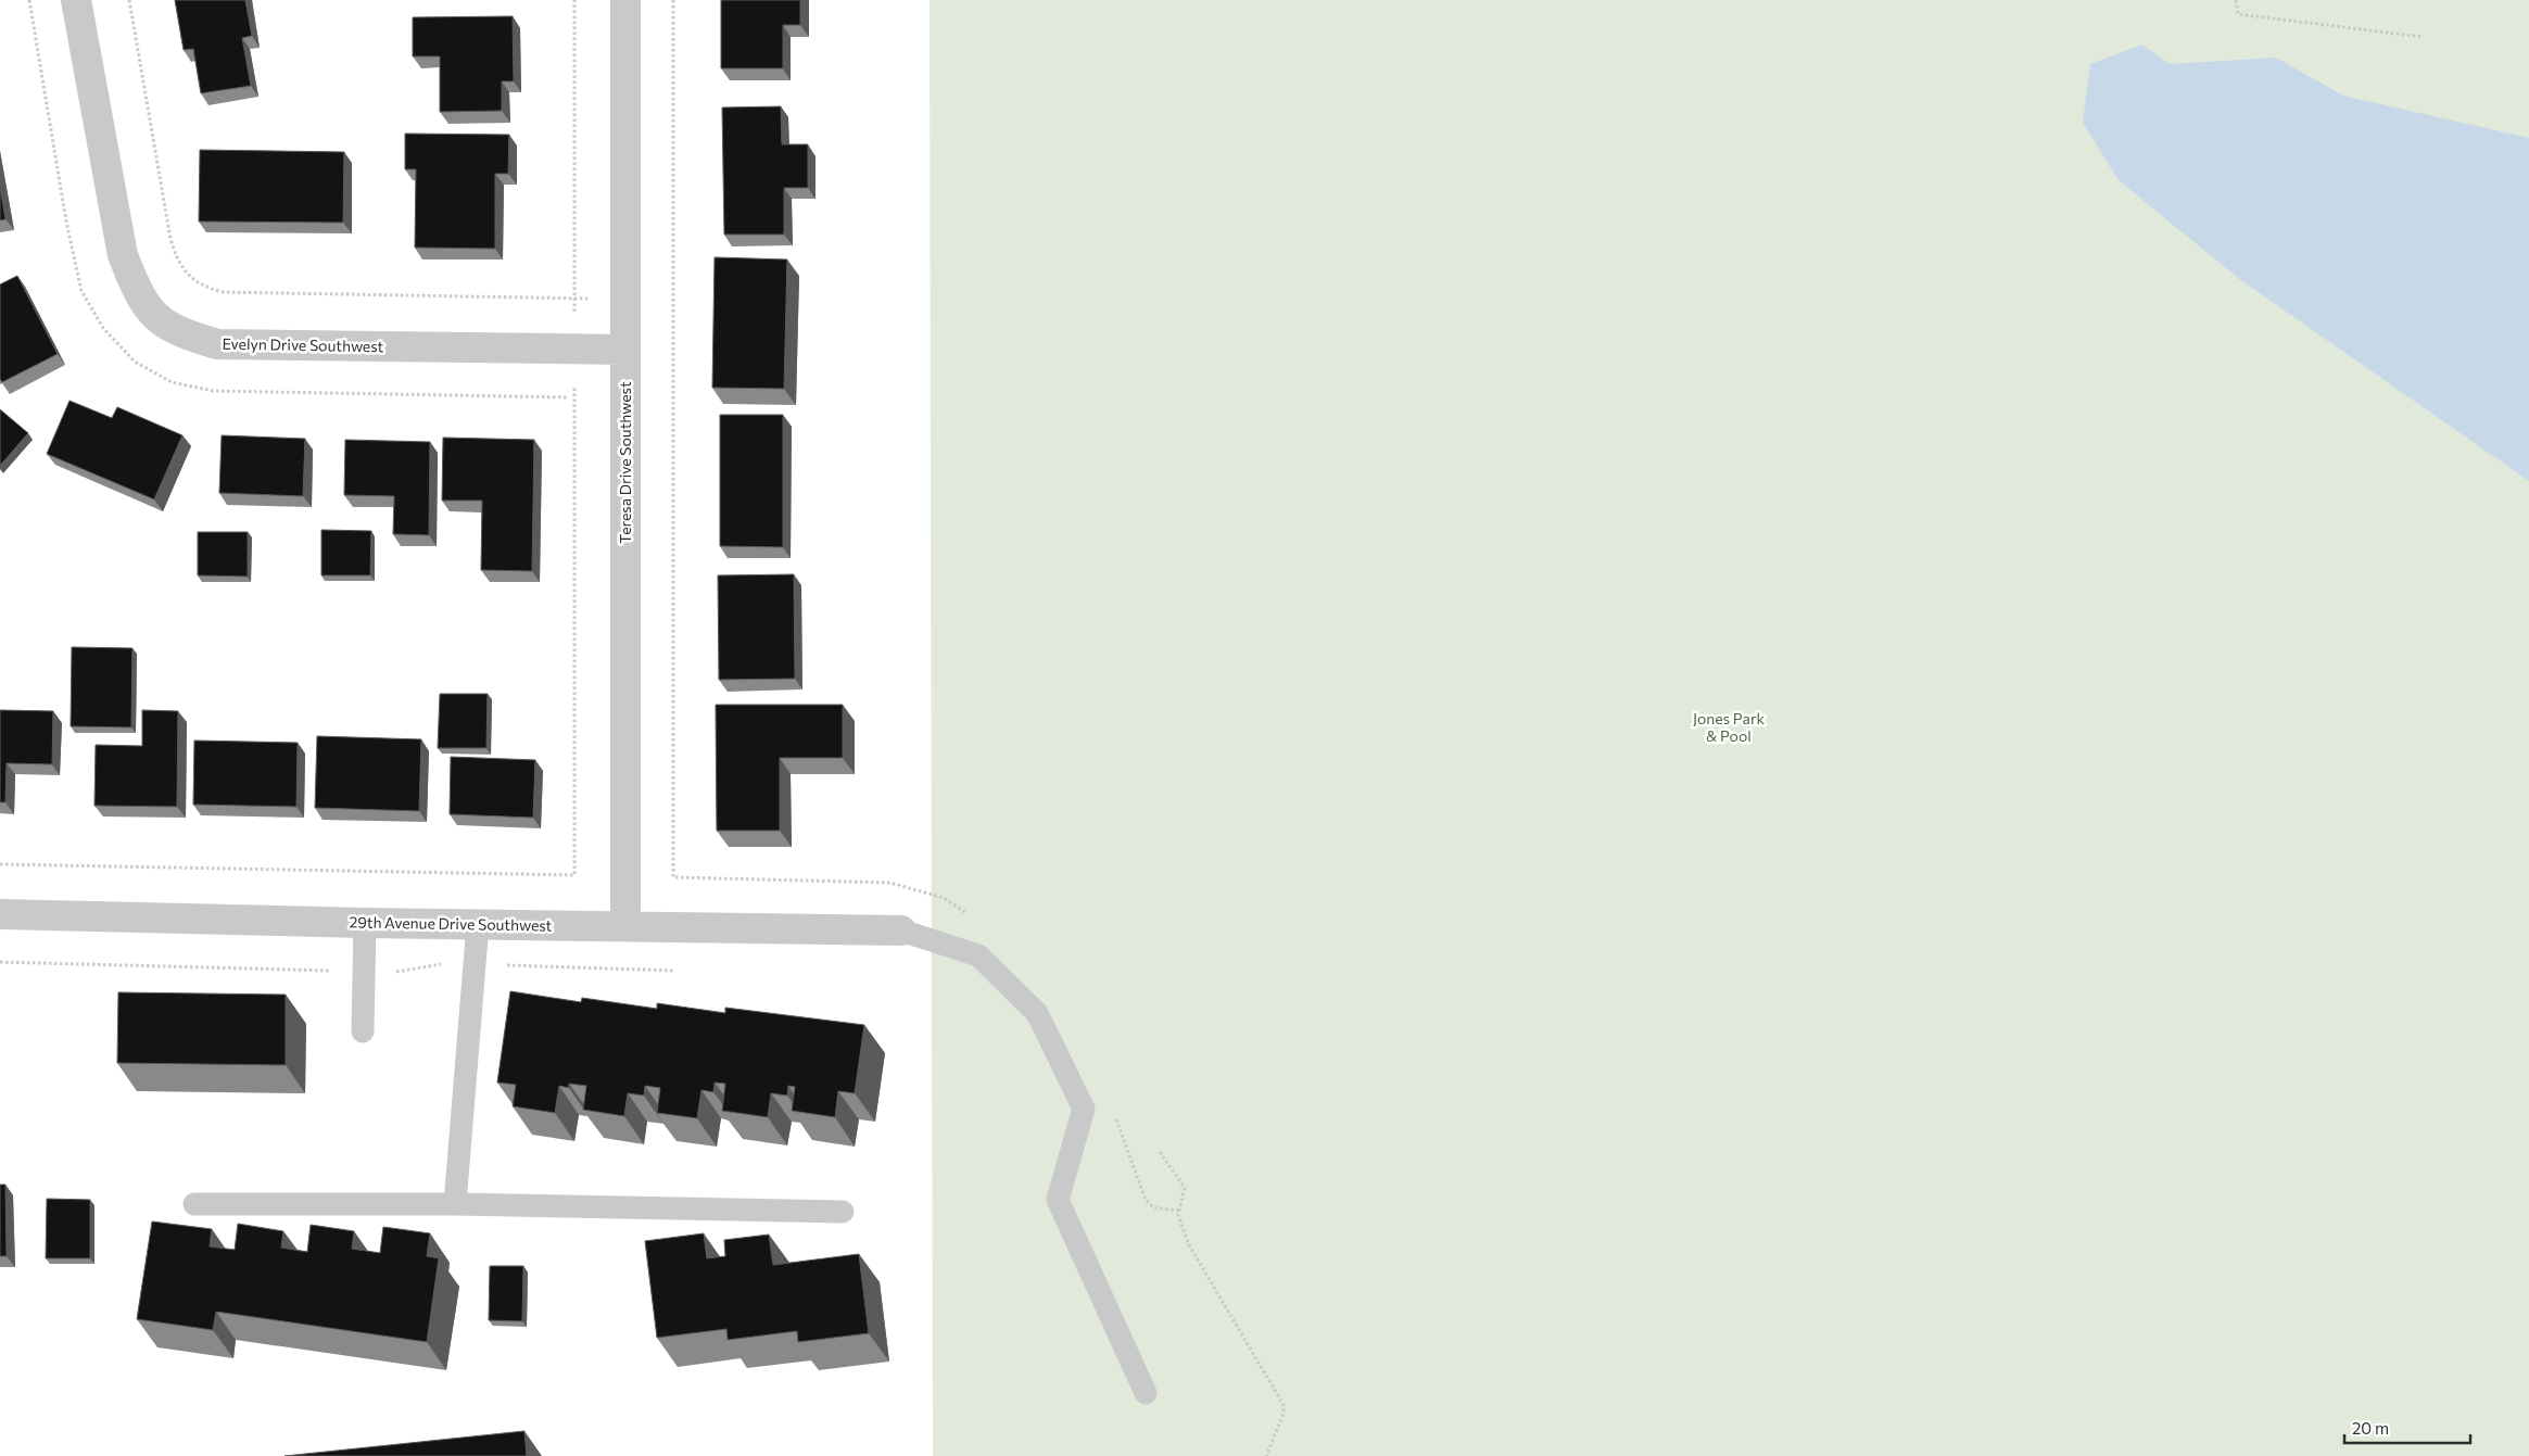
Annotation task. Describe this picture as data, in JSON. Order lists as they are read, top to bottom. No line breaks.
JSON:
{"streets":{"street":["Evelyn Drive Southwest","Teresa Drive Southwest","29th Avenue Drive Southwest"]},"crossings":[["Evelyn Drive Southwest","Teresa Drive Southwest"],["Teresa Drive Southwest","29th Avenue Drive Southwest"]],"parks":["Jones Park & Pool"],"scale_bar":"20 m"}
